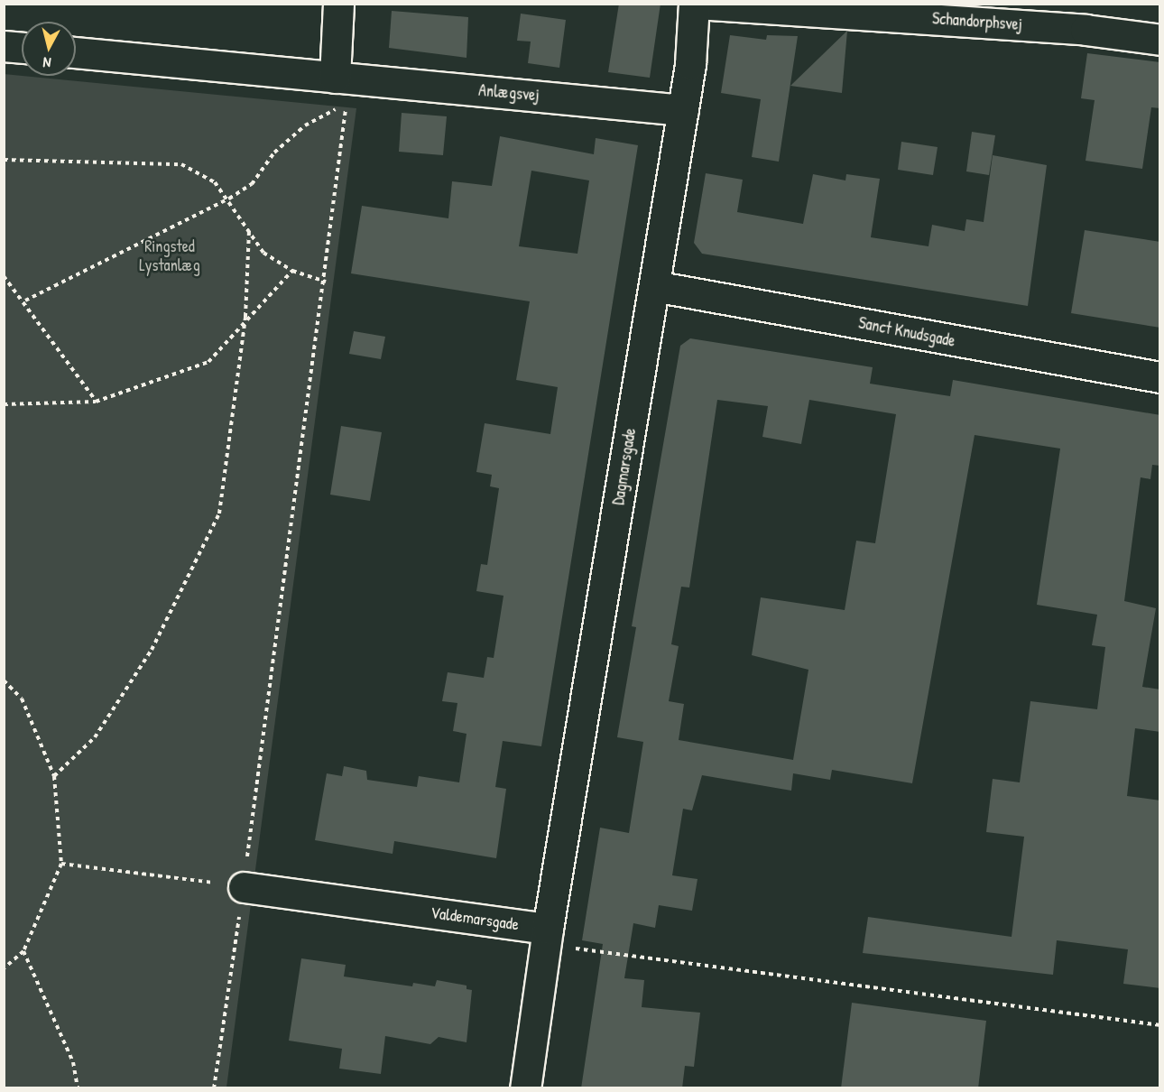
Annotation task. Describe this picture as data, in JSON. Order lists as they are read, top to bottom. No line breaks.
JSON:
{"streets":{"street":["Schandorphsvej","Anlægsvej","Sanct Knudsgade","Dagmarsgade","Valdemarsgade"]},"crossings":[["Schandorphsvej","Dagmarsgade"],["Anlægsvej","Dagmarsgade"],["Sanct Knudsgade","Dagmarsgade"],["Dagmarsgade","Valdemarsgade"]],"parks":["Ringsted Lystanlæg"],"north":"bottom"}
